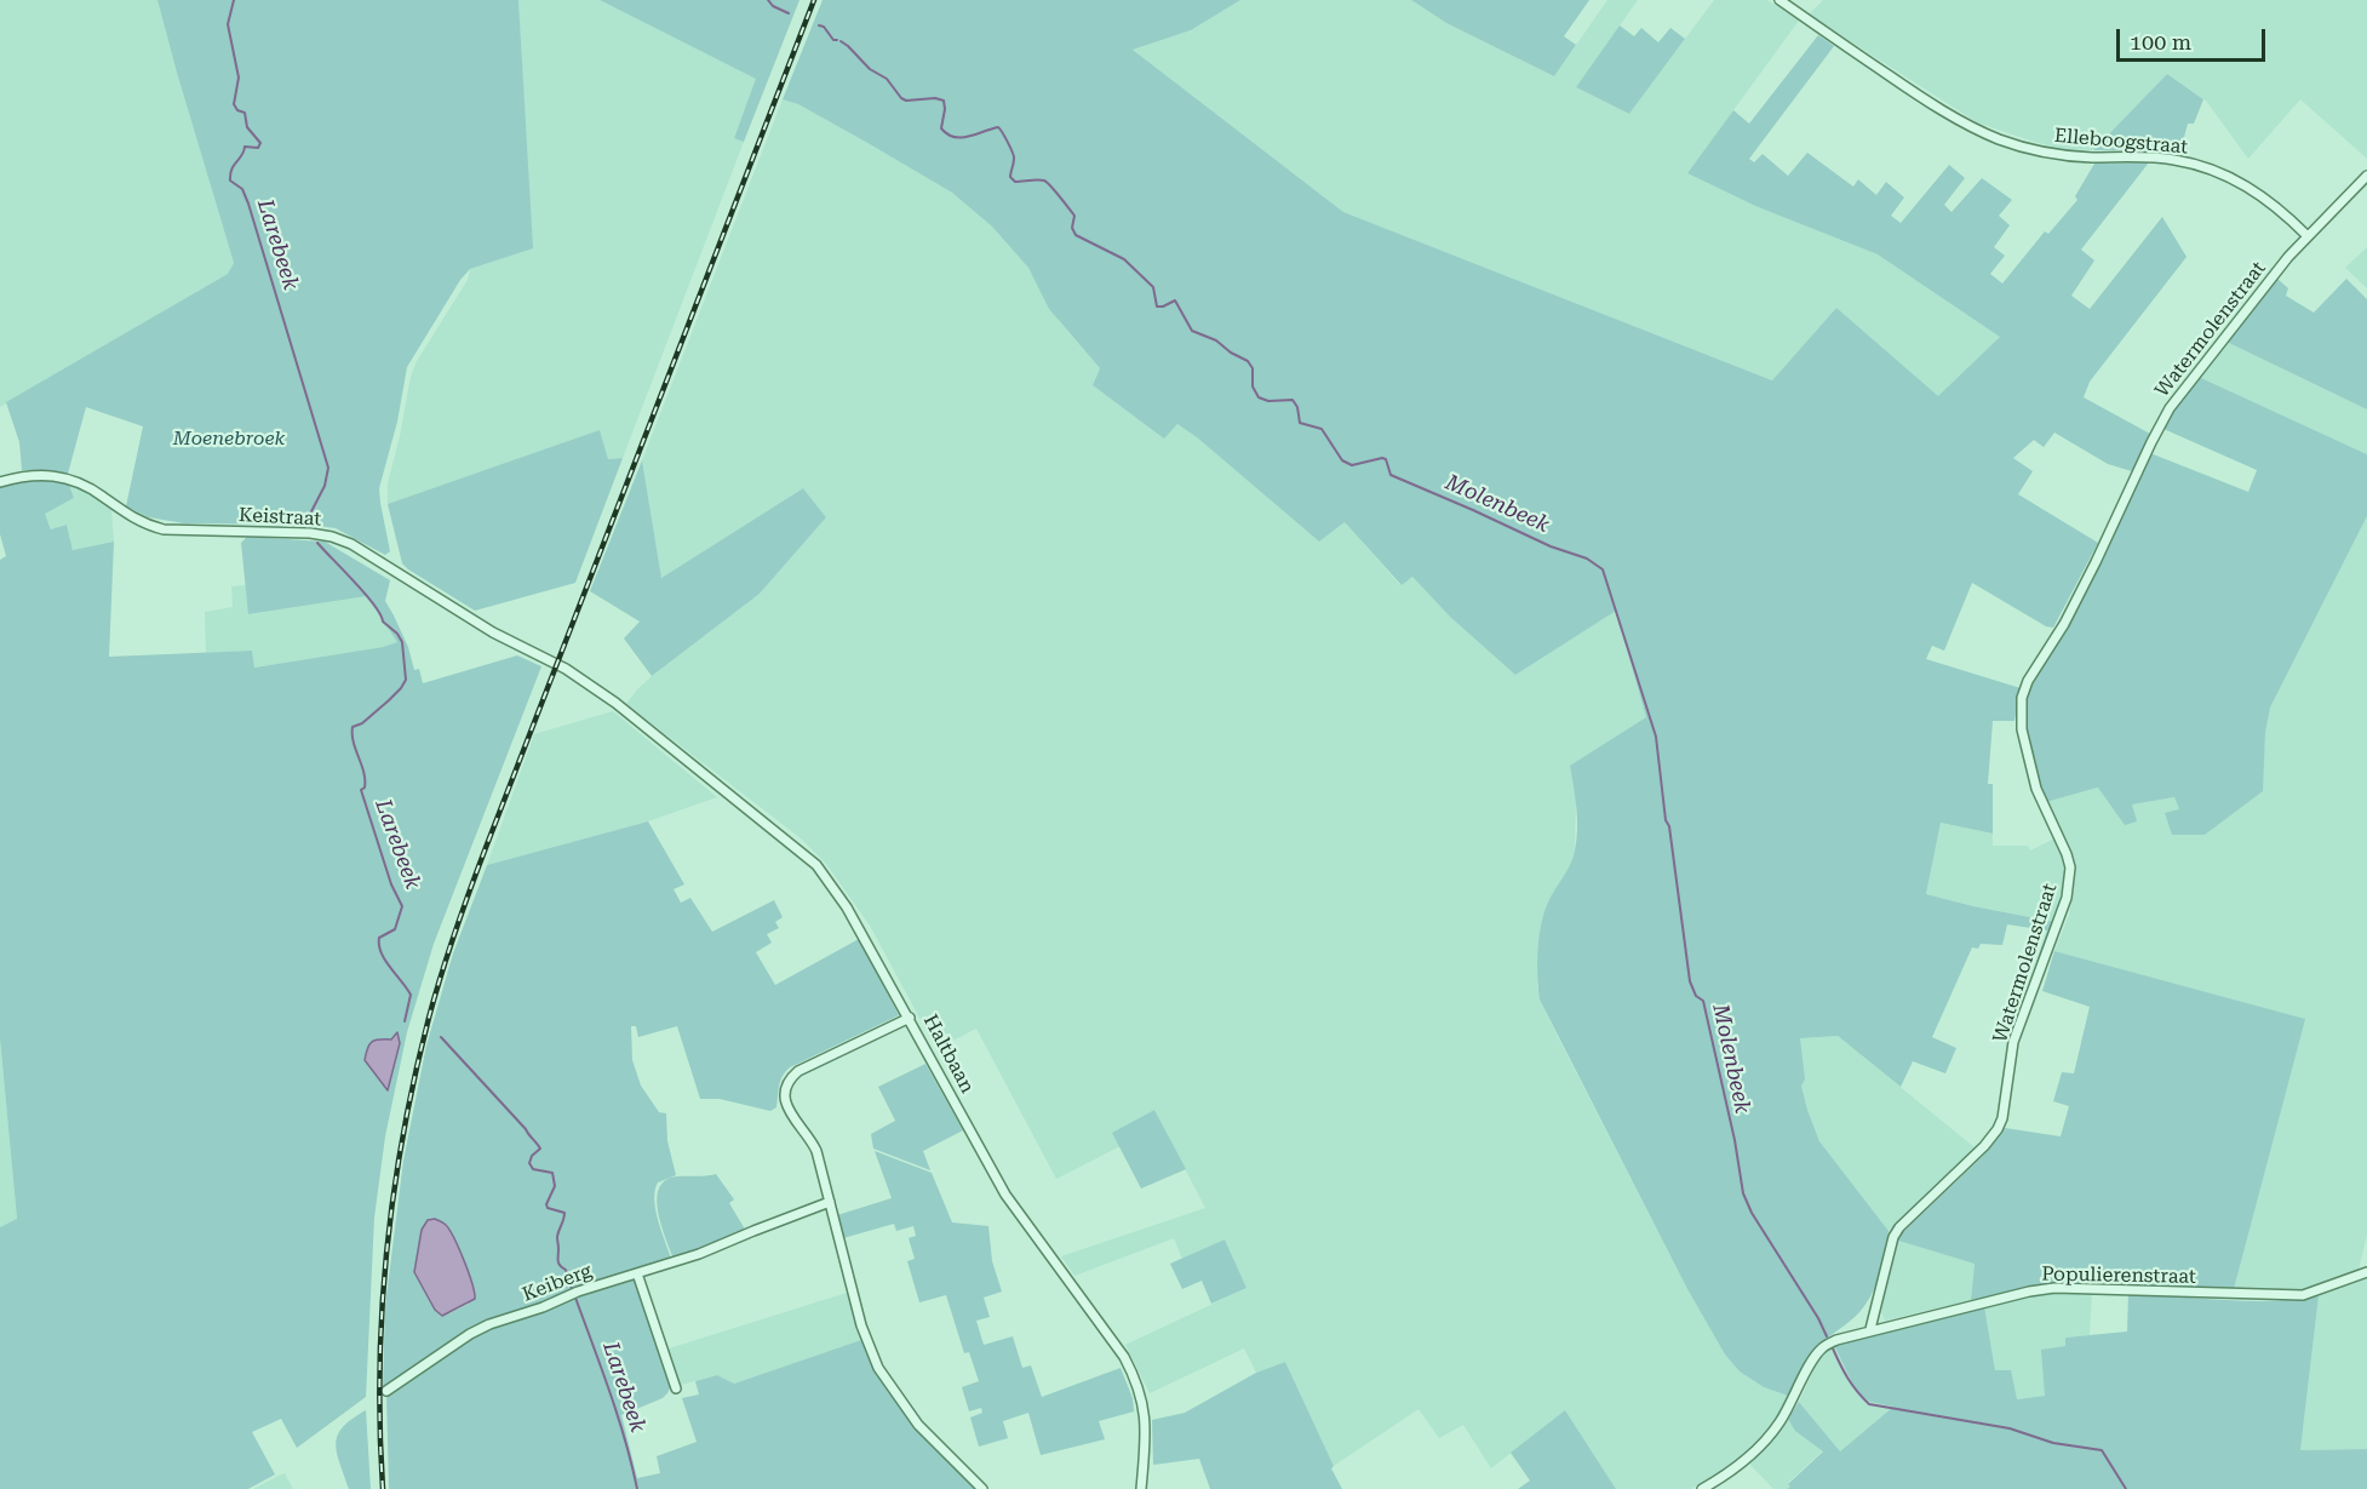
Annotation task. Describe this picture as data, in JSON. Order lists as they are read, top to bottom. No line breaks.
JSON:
{"streets":{"street":["Elleboogstraat","Watermolenstraat","Keistraat","Haltbaan","Populierenstraat","Keiberg"]},"crossings":[["Elleboogstraat","Watermolenstraat"],["Watermolenstraat","Populierenstraat"],["Keistraat","Haltbaan"]],"water":["Larebeek","Molenbeek"],"parks":["Moenebroek"],"scale_bar":"100 m"}
